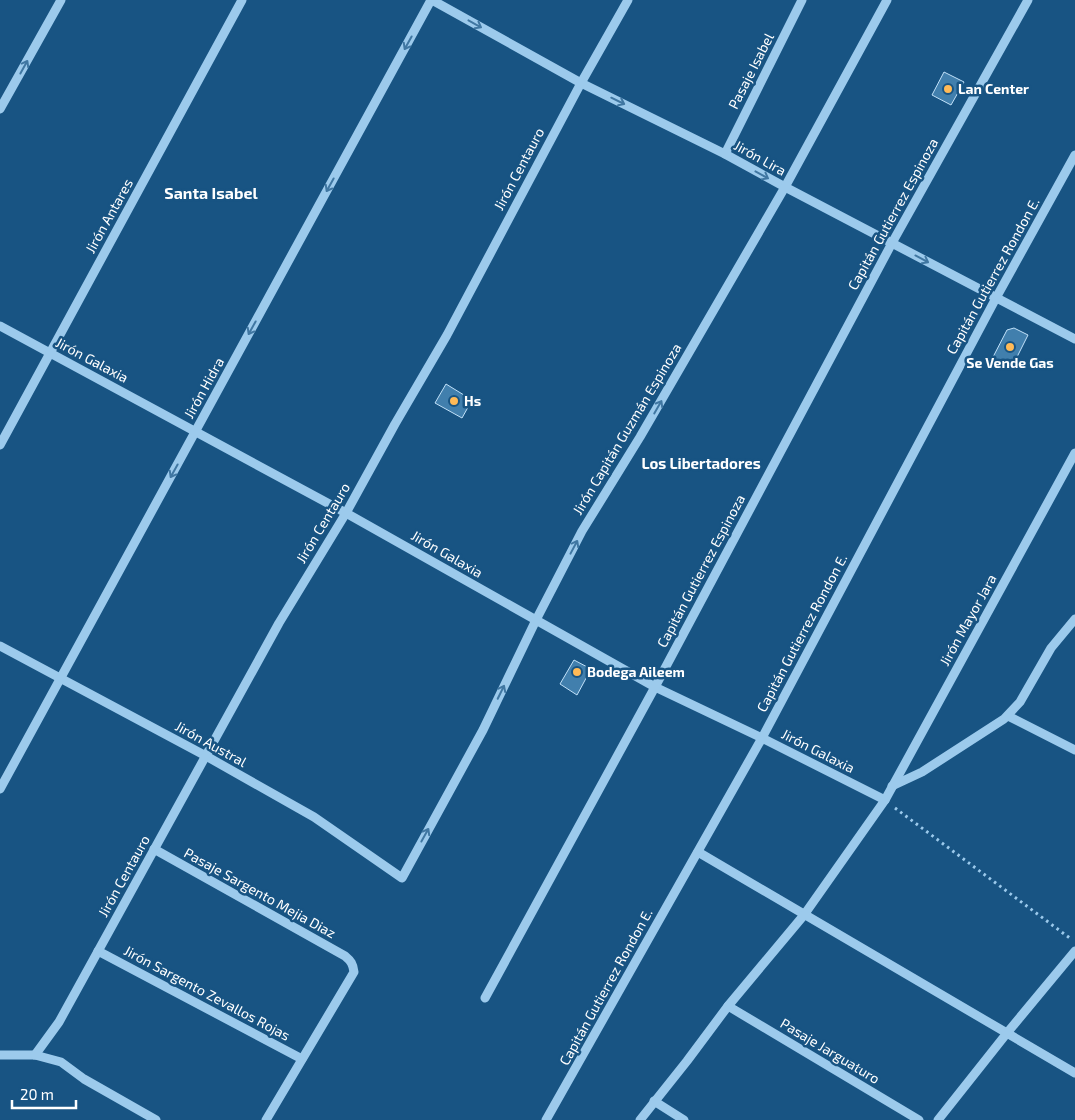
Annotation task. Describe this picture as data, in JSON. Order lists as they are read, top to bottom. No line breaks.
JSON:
{"streets":{"street":["Pasaje Isabel","Jirón Lira","Jirón Centauro","Capitán Gutierrez Espinoza","Jirón Antares","Capitán Gutierrez Rondon E.","Jirón Galaxia","Jirón Hidra","Jirón Capitán Guzmán Espinoza","Jirón Mayor Jara","Jirón Austral","Pasaje Sargento Mejia Diaz","Jirón Sargento Zevallos Rojas","Pasaje Jarguaturo"]},"crossings":[["Pasaje Isabel","Jirón Lira"],["Jirón Lira","Jirón Centauro"],["Jirón Lira","Capitán Gutierrez Espinoza"],["Jirón Lira","Capitán Gutierrez Rondon E."],["Jirón Lira","Jirón Hidra"],["Jirón Lira","Jirón Capitán Guzmán Espinoza"],["Jirón Centauro","Jirón Galaxia"],["Jirón Centauro","Jirón Austral"],["Jirón Centauro","Pasaje Sargento Mejia Diaz"],["Jirón Centauro","Jirón Sargento Zevallos Rojas"],["Capitán Gutierrez Espinoza","Jirón Galaxia"],["Jirón Antares","Jirón Galaxia"],["Capitán Gutierrez Rondon E.","Jirón Galaxia"],["Jirón Galaxia","Jirón Hidra"],["Jirón Galaxia","Jirón Capitán Guzmán Espinoza"],["Jirón Galaxia","Jirón Mayor Jara"],["Jirón Hidra","Jirón Austral"],["Jirón Capitán Guzmán Espinoza","Jirón Austral"],["Jirón Mayor Jara","Pasaje Jarguaturo"],["Pasaje Sargento Mejia Diaz","Jirón Sargento Zevallos Rojas"]],"one_way":["Jirón Lira","Jirón Hidra","Jirón Capitán Guzmán Espinoza"],"districts":["Santa Isabel","Los Libertadores"],"places":["Lan Center","Se Vende Gas","Hs","Bodega Aileem"],"scale_bar":"20 m"}
